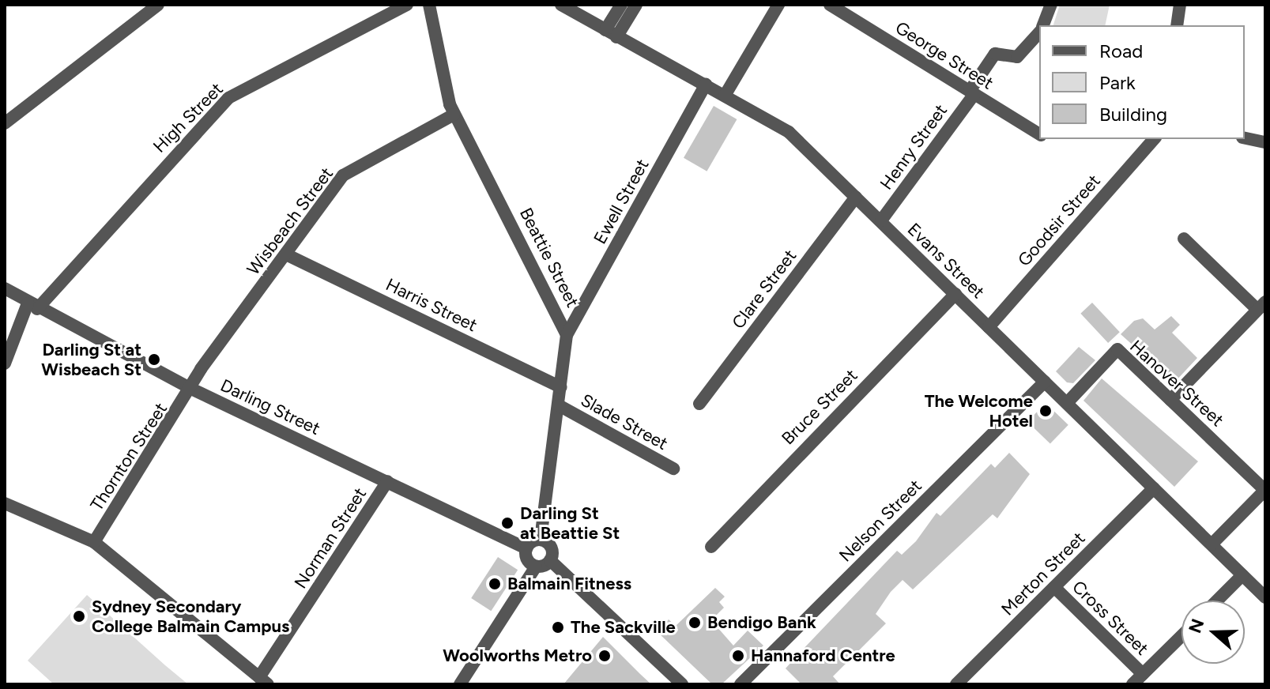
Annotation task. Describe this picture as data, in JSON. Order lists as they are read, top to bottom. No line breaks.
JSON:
{"streets":{"street":["George Street","High Street","Henry Street","Ewell Street","Goodsir Street","Wisbeach Street","Beattie Street","Evans Street","Clare Street","Harris Street","Hanover Street","Darling Street","Bruce Street","Slade Street","Thornton Street","Nelson Street","Norman Street","Merton Street","Cross Street"]},"crossings":[["George Street","Henry Street"],["High Street","Darling Street"],["Henry Street","Evans Street"],["Ewell Street","Beattie Street"],["Ewell Street","Evans Street"],["Goodsir Street","Evans Street"],["Wisbeach Street","Beattie Street"],["Wisbeach Street","Harris Street"],["Wisbeach Street","Darling Street"],["Wisbeach Street","Thornton Street"],["Beattie Street","Harris Street"],["Beattie Street","Darling Street"],["Beattie Street","Slade Street"],["Evans Street","Clare Street"],["Evans Street","Hanover Street"],["Evans Street","Bruce Street"],["Evans Street","Nelson Street"],["Evans Street","Merton Street"],["Darling Street","Thornton Street"],["Darling Street","Norman Street"],["Merton Street","Cross Street"]],"places":["Darling St at Wisbeach St","The Welcome Hotel","Darling St at Beattie St","Balmain Fitness","Sydney Secondary College Balmain Campus","Bendigo Bank","The Sackville","Woolworths Metro","Hannaford Centre"],"legend":["Road","Park","Building"],"north":"left"}
